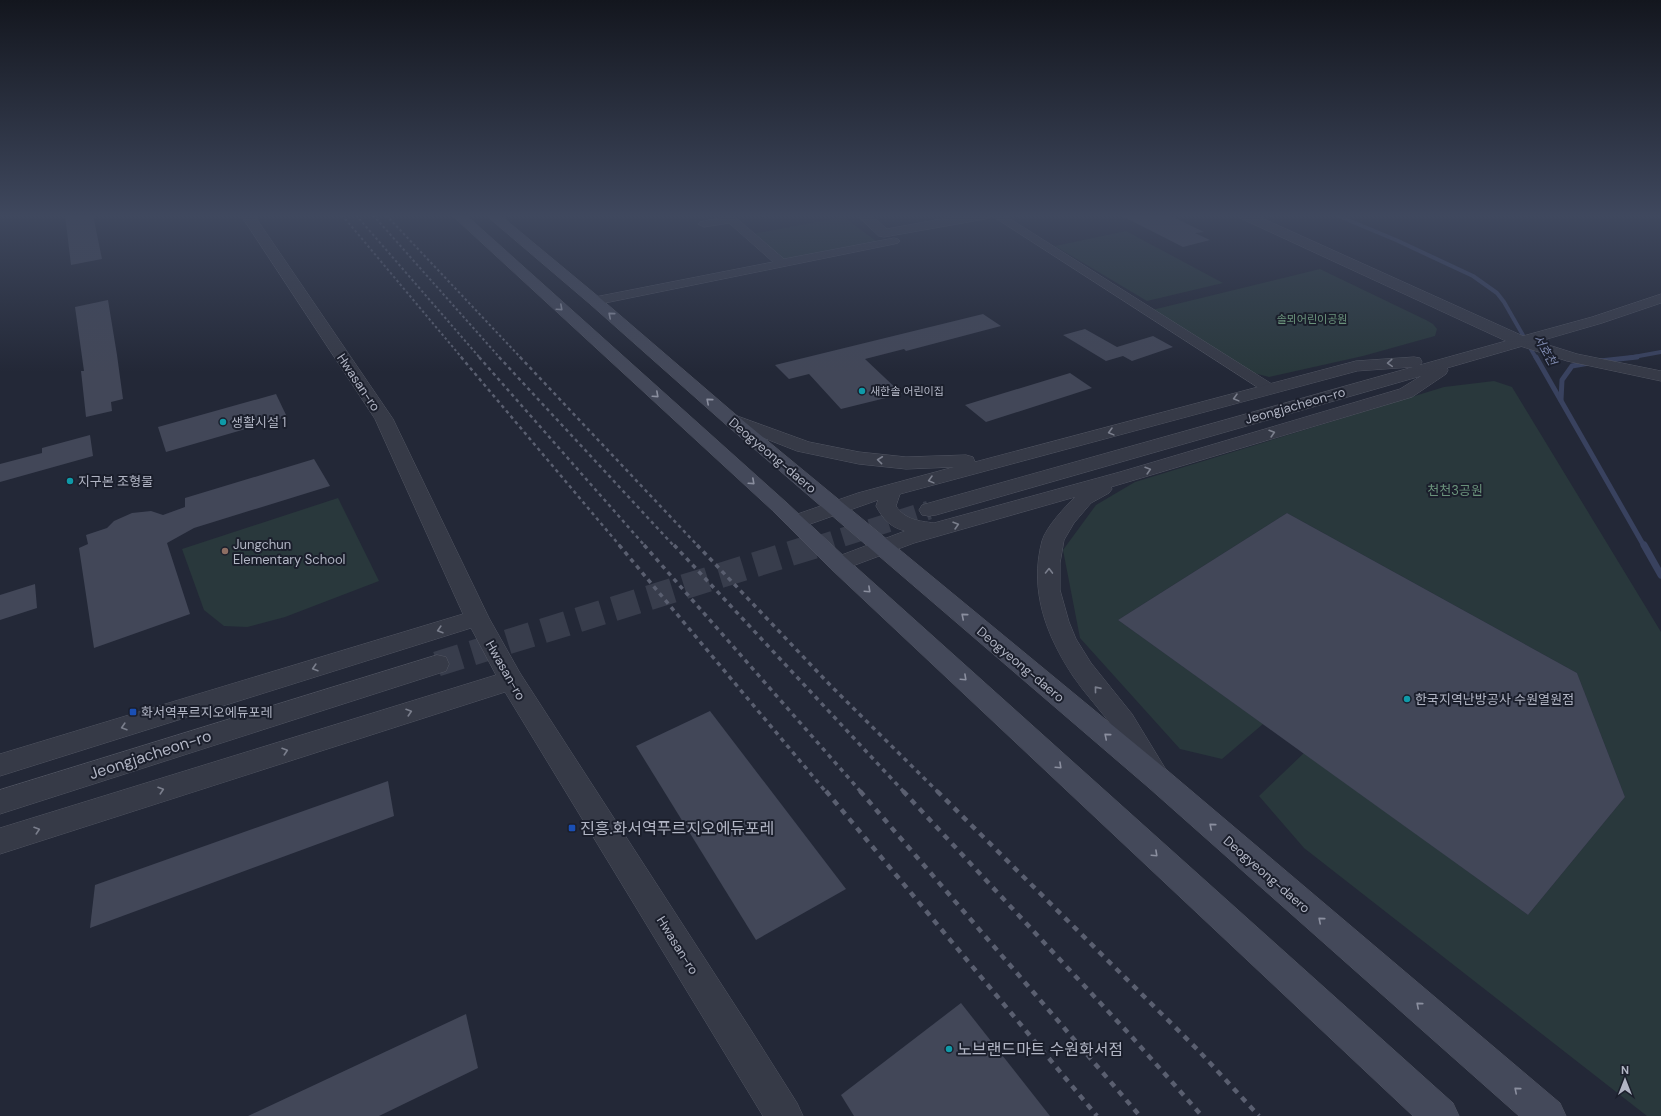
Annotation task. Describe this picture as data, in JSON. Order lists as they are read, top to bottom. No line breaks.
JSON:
{"streets":{"main road":["Deogyeong-daero"],"street":["Hwasan-ro","Jeongjacheon-ro"]},"water":["서호천"],"parks":["솔뫼어린이공원","천천3공원"],"places":{"other":["새한솔 어린이집","생활시설 1","지구본 조형물","Jungchun Elementary School","한국지역난방공사 수원열원점","노브랜드마트 수원화서점"],"transit":["화서역푸르지오에듀포레","진흥.화서역푸르지오에듀포레"]},"north":"top"}
